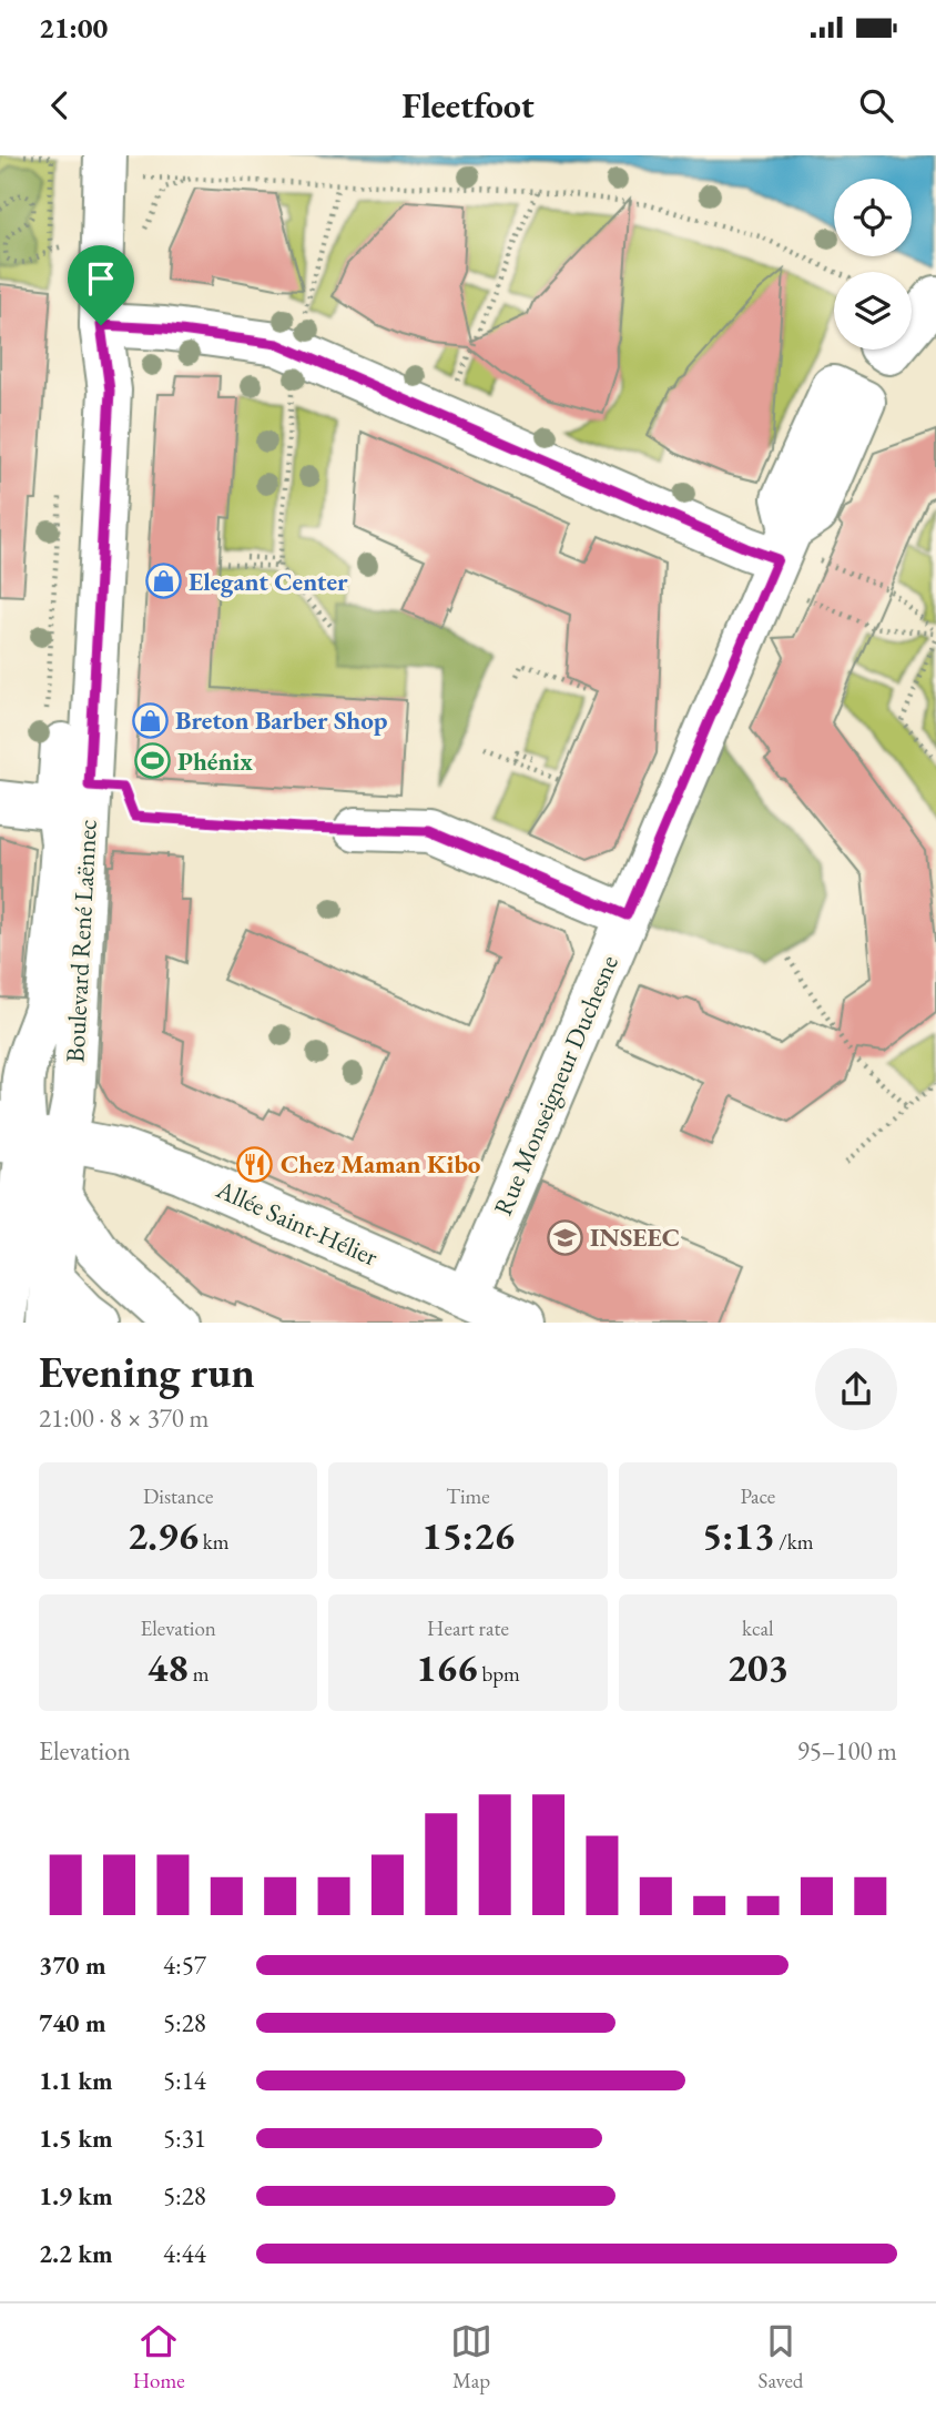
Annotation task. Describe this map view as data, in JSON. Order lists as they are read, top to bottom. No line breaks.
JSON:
{"streets":{"street":["Boulevard René Laënnec","Rue Monseigneur Duchesne","Allée Saint-Hélier"]},"crossings":[["Boulevard René Laënnec","Allée Saint-Hélier"],["Rue Monseigneur Duchesne","Allée Saint-Hélier"]],"places":{"shop":["Elegant Center","Breton Barber Shop"],"sports":["Phénix"],"restaurant":["Chez Maman Kibo"],"school or university":["INSEEC"]},"page":{"status":"21:00","header":"Fleetfoot","heading":["Evening run","21:00 · 8 × 370 m"],"stats":[["Distance","2.96 km"],["Time","15:26"],["Pace","5:13 /km"],["Elevation","48 m"],["Heart rate","166 bpm"],["kcal","203"]],"chart":["Elevation","95–100 m"],"list":[{"name":"370 m","note":"4:57"},{"name":"740 m","note":"5:28"},{"name":"1.1 km","note":"5:14"},{"name":"1.5 km","note":"5:31"},{"name":"1.9 km","note":"5:28"},{"name":"2.2 km","note":"4:44"}],"tabs":["Home","Map","Saved"]}}
